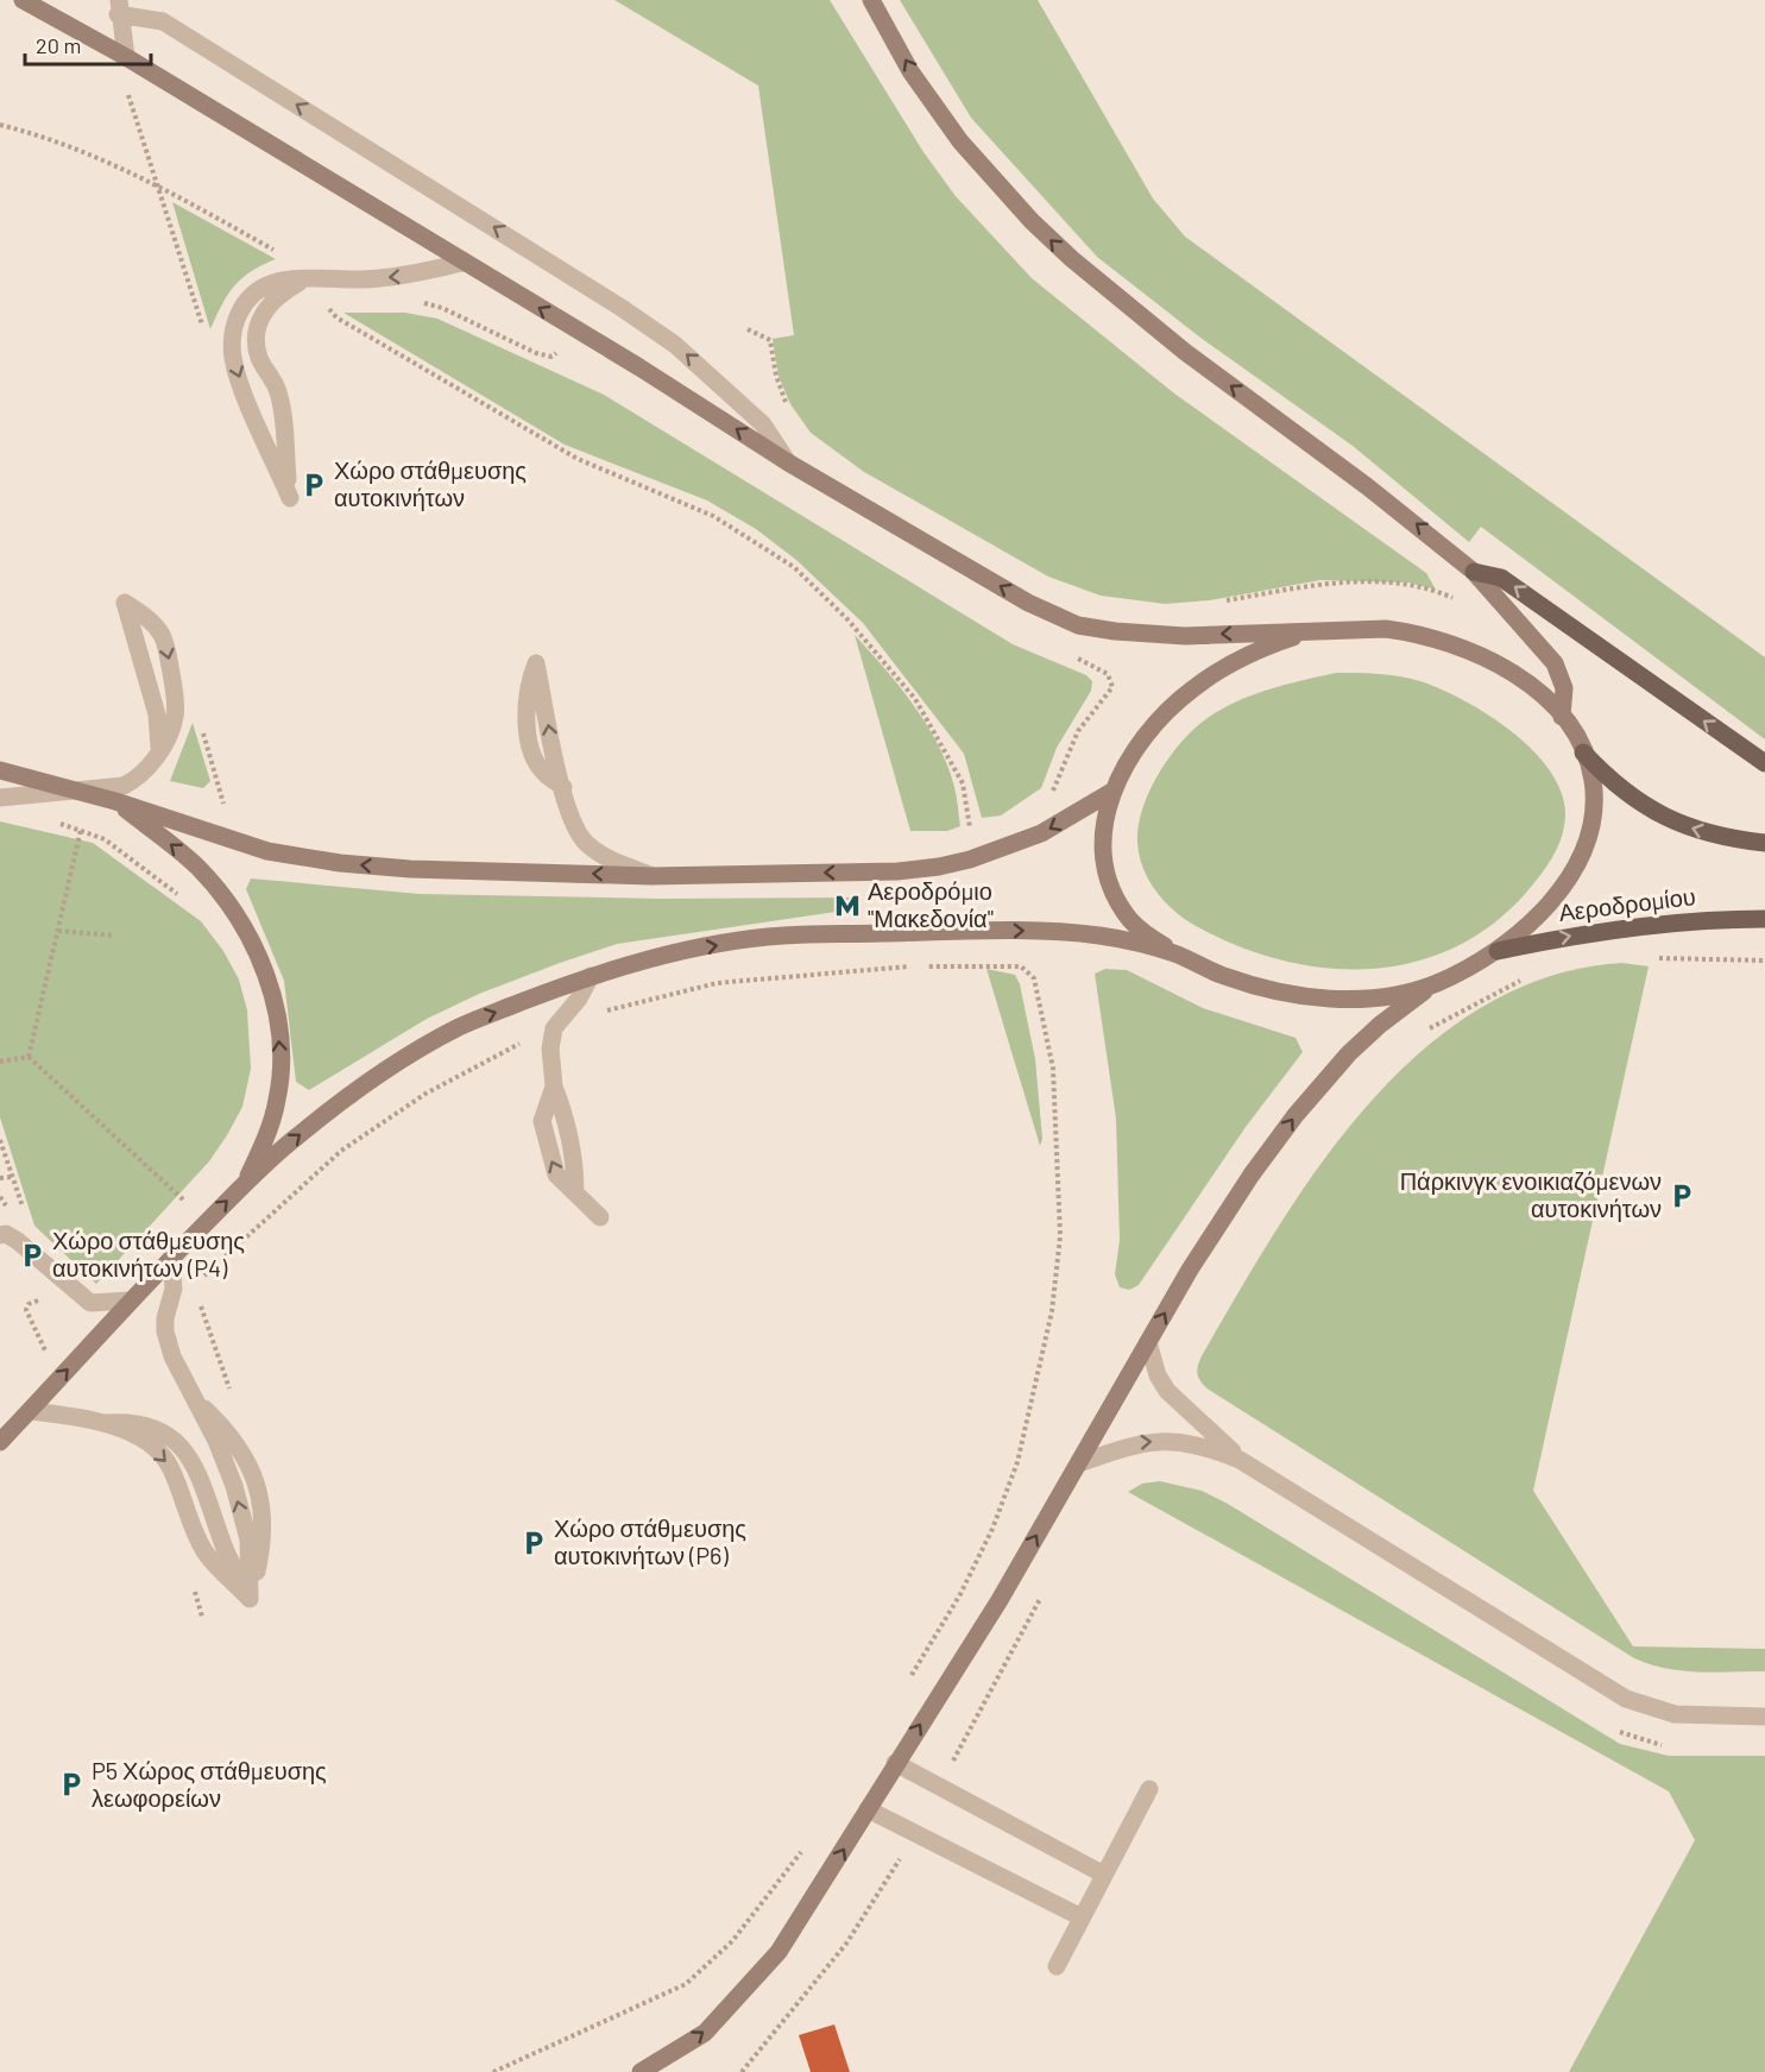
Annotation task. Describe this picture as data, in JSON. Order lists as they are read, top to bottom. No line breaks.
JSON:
{"streets":{"main road":["Αεροδρομίου"]},"one_way":["Αεροδρομίου"],"places":{"parking":["Χώρο στάθμευσης αυτοκινήτων","Πάρκινγκ ενοικιαζόμενων αυτοκινήτων","Χώρο στάθμευσης αυτοκινήτων (P4)","Χώρο στάθμευσης αυτοκινήτων (P6)","P5 Χώρος στάθμευσης λεωφορείων"],"metro station":["Αεροδρόμιο \"Μακεδονία\""]},"scale_bar":"20 m"}
